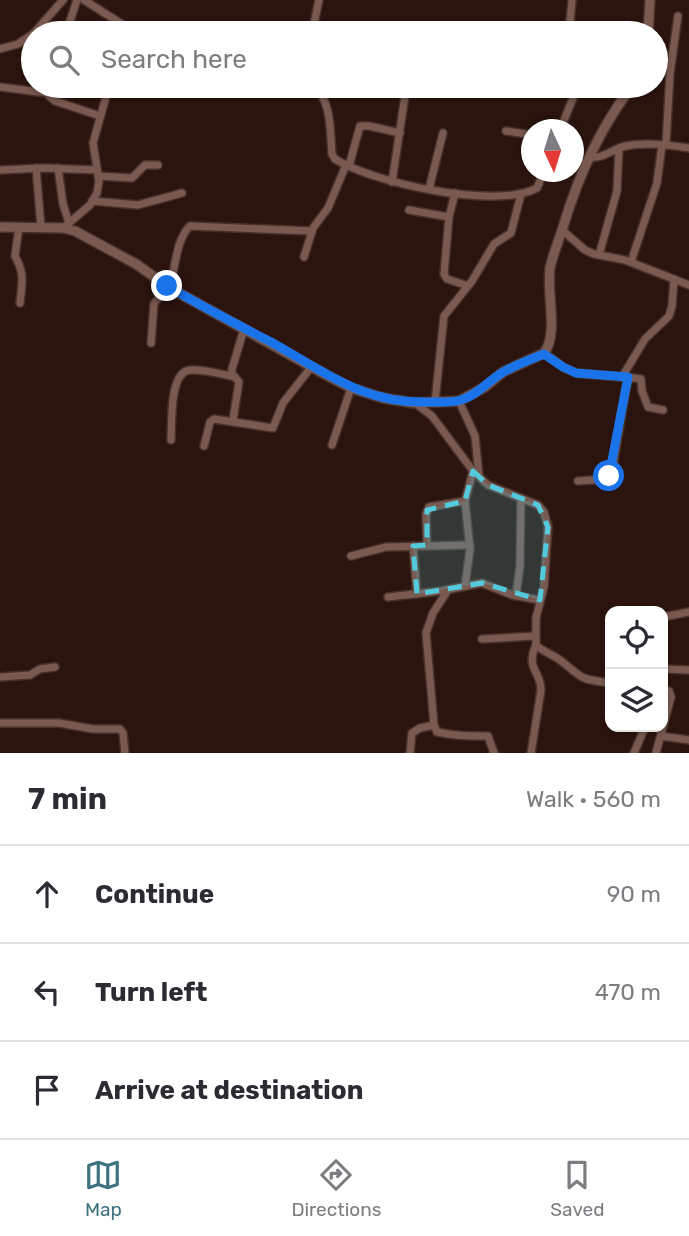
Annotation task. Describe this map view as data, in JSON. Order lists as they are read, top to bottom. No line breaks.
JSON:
{"north":"bottom","page":{"search":"Search here","heading":["7 min","Walk · 560 m"],"list":[["Continue","90 m"],["Turn left","470 m"],"Arrive at destination"],"nav":["Map","Directions","Saved"]}}
